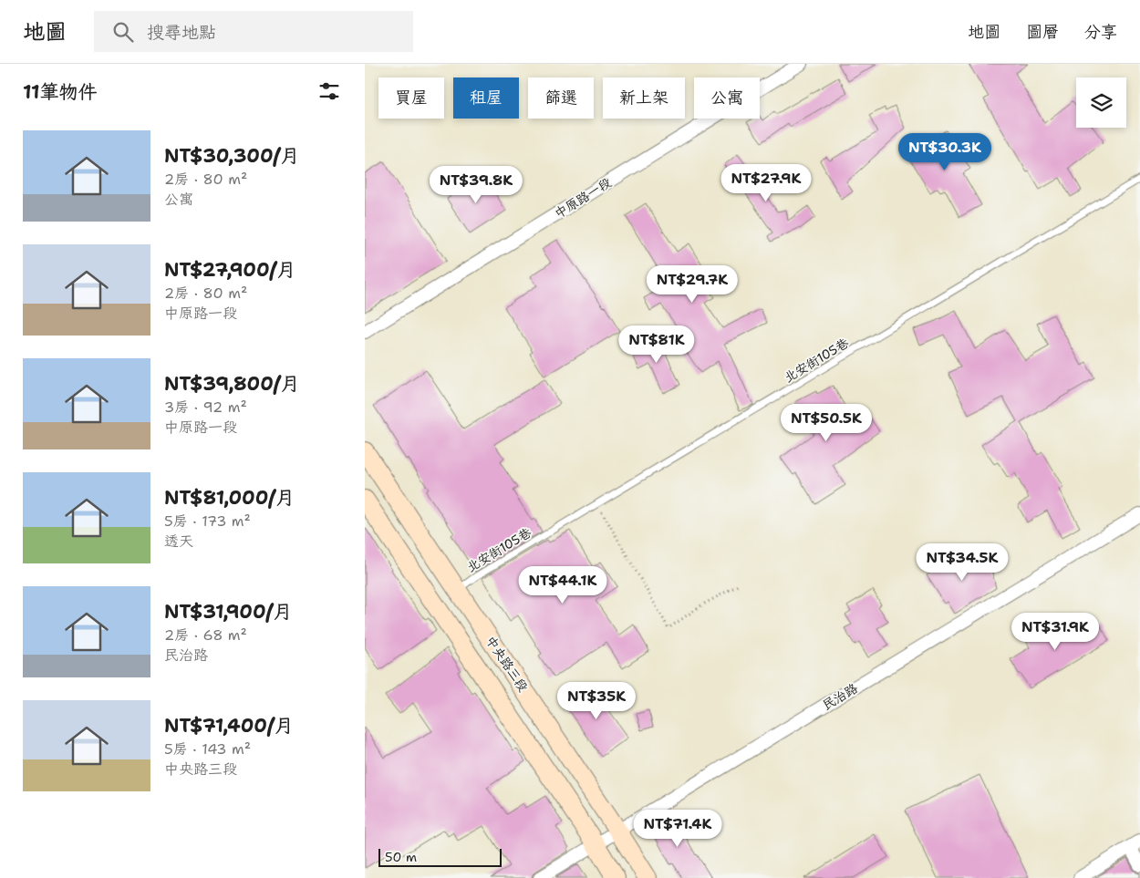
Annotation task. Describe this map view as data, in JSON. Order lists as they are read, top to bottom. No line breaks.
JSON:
{"streets":{"street":["中原路一段","中央路三段","民治路"],"lane":["北安街105巷"]},"crossings":[["北安街105巷","中央路三段"],["中央路三段","民治路"]],"scale_bar":"50 m","page":{"header":"地圖","search":"搜尋地點","nav":["地圖","圖層","分享"],"heading":"11筆物件","chip":["買屋","租屋","篩選","新上架","公寓"],"list":[{"name":"NT$30,300/月","note":"2房 · 80 m² · 公寓"},{"name":"NT$27,900/月","note":"2房 · 80 m² · 中原路一段"},{"name":"NT$39,800/月","note":"3房 · 92 m² · 中原路一段"},{"name":"NT$81,000/月","note":"5房 · 173 m² · 透天"},{"name":"NT$31,900/月","note":"2房 · 68 m² · 民治路"},{"name":"NT$71,400/月","note":"5房 · 143 m² · 中央路三段"}],"price":["NT$30.3K","NT$27.9K","NT$39.8K","NT$29.7K","NT$81K","NT$50.5K","NT$34.5K","NT$44.1K","NT$31.9K","NT$35K","NT$71.4K"],"scale":"50 m"}}
